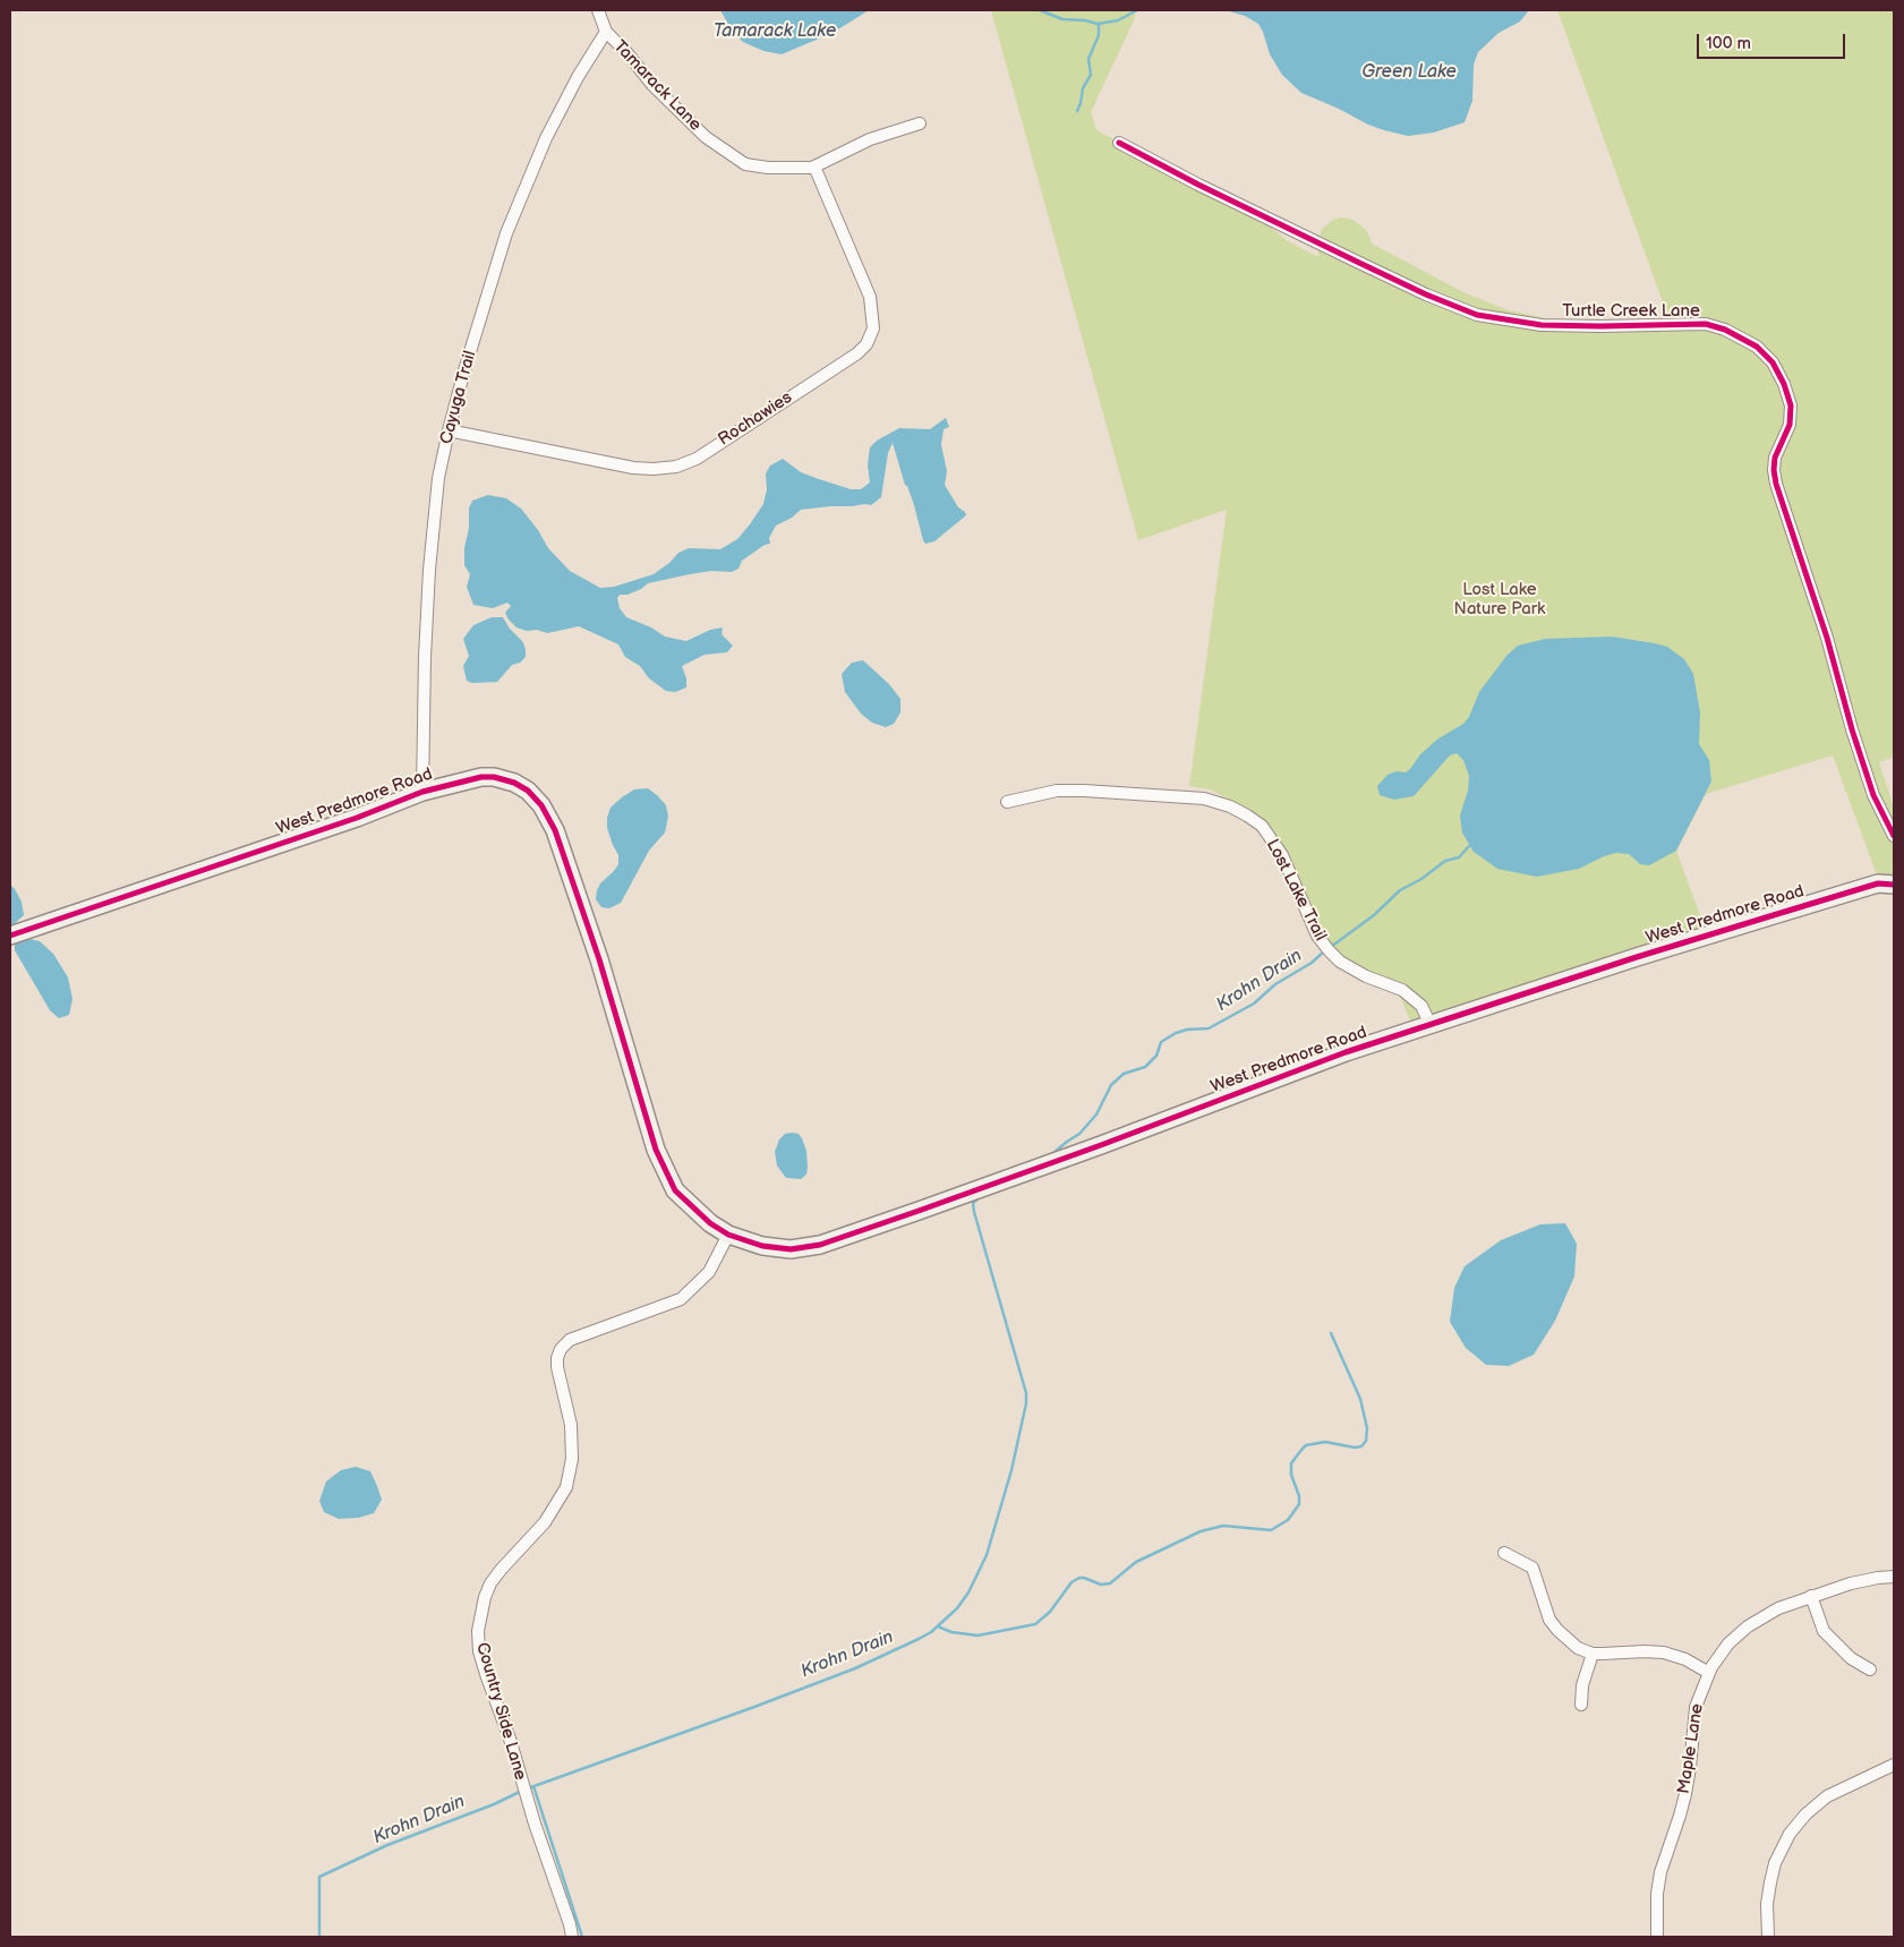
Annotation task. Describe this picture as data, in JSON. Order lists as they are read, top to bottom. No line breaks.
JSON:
{"streets":{"street":["Tamarack Lane","Turtle Creek Lane","Cayuga Trail","Rochawies","West Predmore Road","Lost Lake Trail","Country Side Lane","Maple Lane"]},"crossings":[["Tamarack Lane","Cayuga Trail"],["Tamarack Lane","Rochawies"],["Cayuga Trail","Rochawies"],["Cayuga Trail","West Predmore Road"],["West Predmore Road","Lost Lake Trail"],["West Predmore Road","Country Side Lane"]],"water":["Tamarack Lake","Green Lake","Krohn Drain"],"parks":["Lost Lake Nature Park"],"scale_bar":"100 m"}
